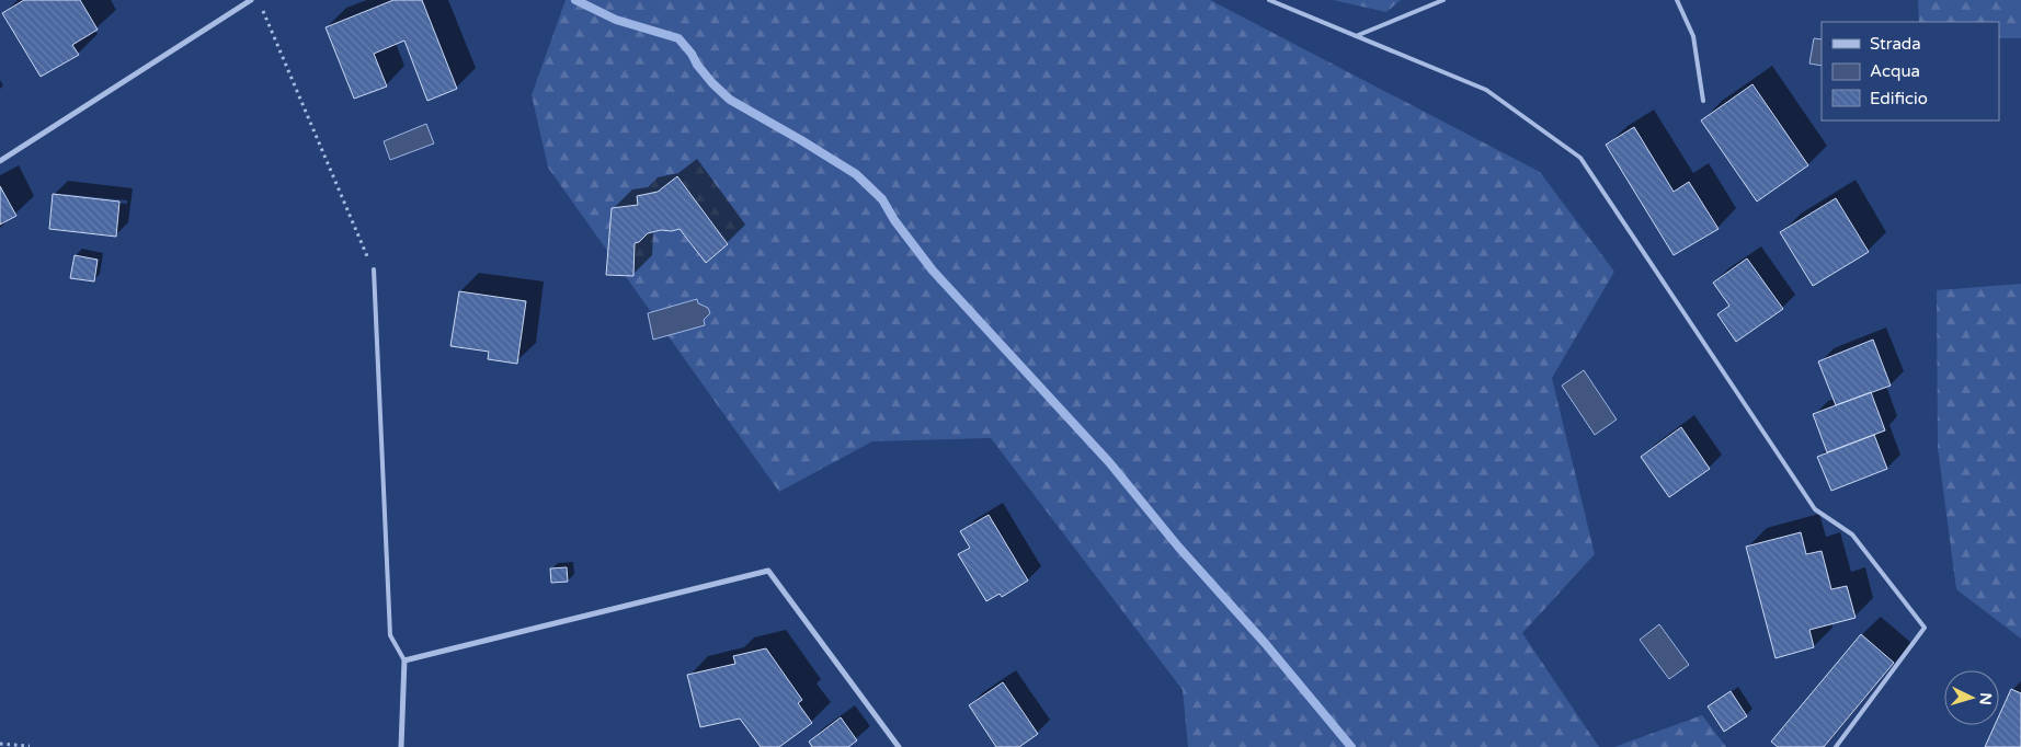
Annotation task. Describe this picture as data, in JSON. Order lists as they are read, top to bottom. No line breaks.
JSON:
{"legend":["Strada","Acqua","Edificio"],"north":"right"}
